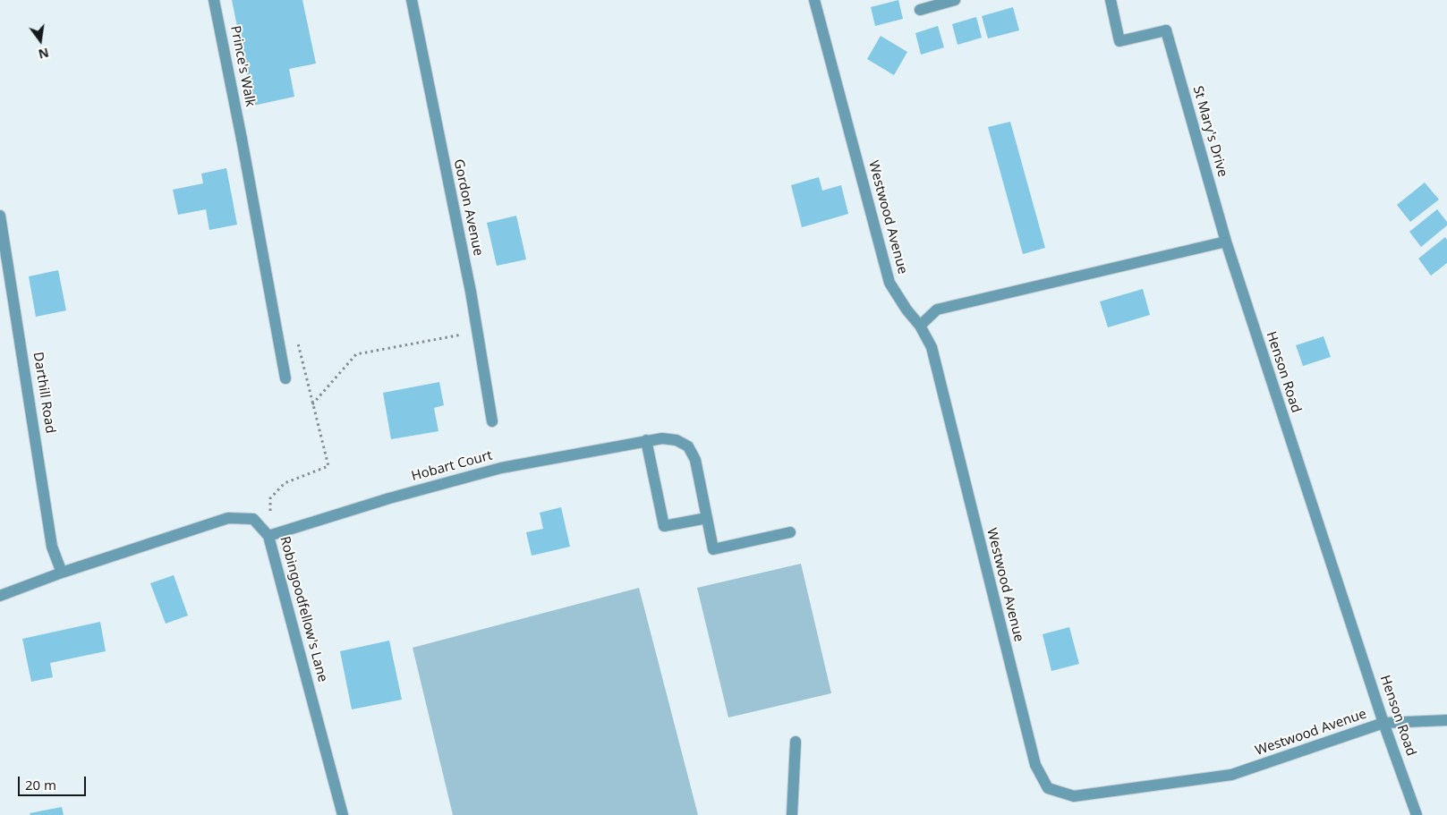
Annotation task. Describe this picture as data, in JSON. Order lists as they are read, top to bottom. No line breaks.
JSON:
{"streets":{"street":["Prince's Walk","St Mary's Drive","Gordon Avenue","Westwood Avenue","Henson Road","Darthill Road","Hobart Court","Robingoodfellow's Lane"]},"crossings":[["St Mary's Drive","Henson Road"],["Westwood Avenue","Henson Road"],["Darthill Road","Robingoodfellow's Lane"],["Hobart Court","Robingoodfellow's Lane"]],"scale_bar":"20 m","north":"bottom"}
